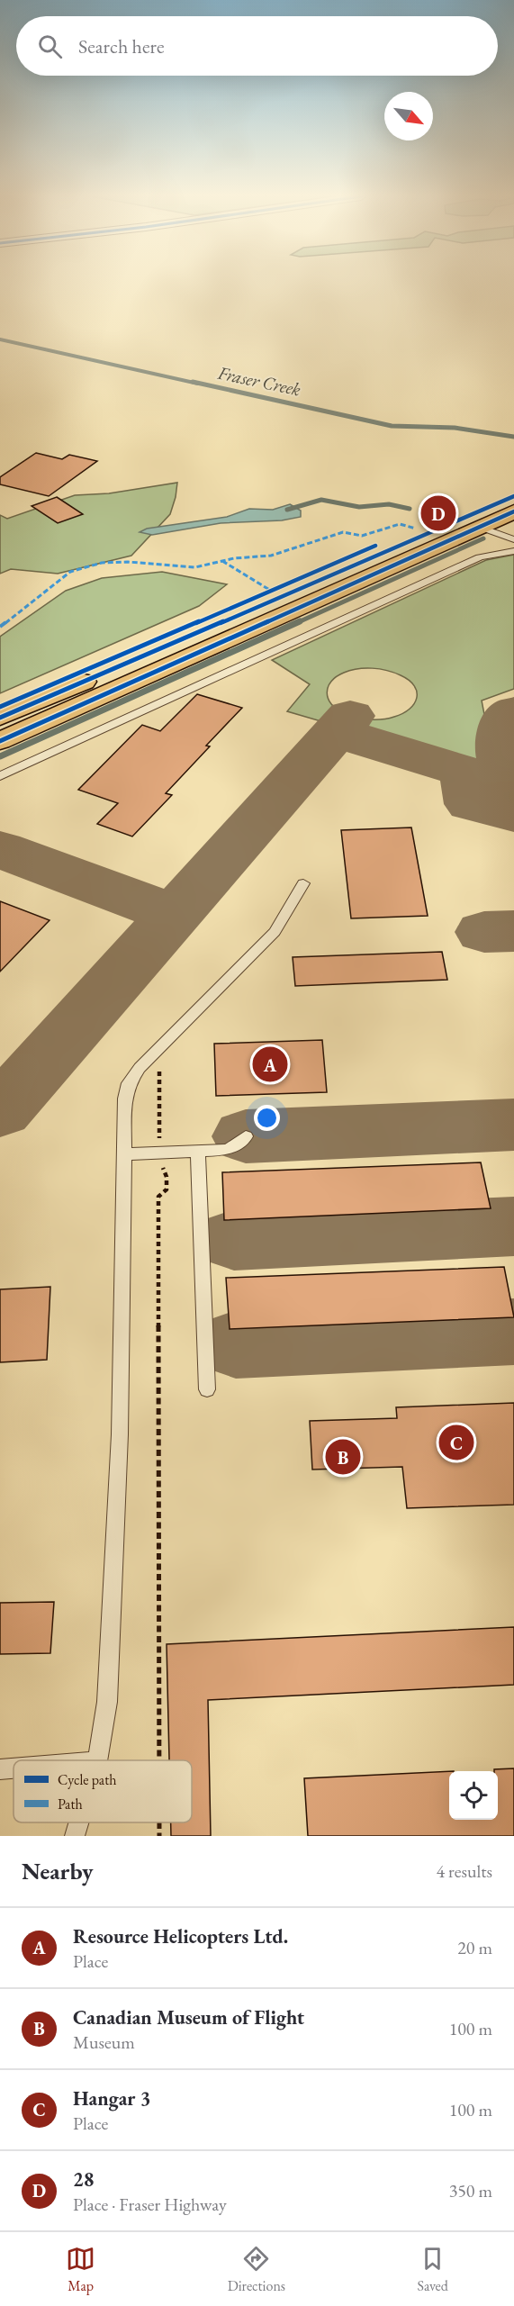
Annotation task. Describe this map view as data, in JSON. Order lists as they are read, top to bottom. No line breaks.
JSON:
{"water":["Fraser Creek"],"legend":["Cycle path","Path"],"north":"bottom right","page":{"search":"Search here","pins":["D","A","C","B"],"heading":["Nearby","4 results"],"list":[{"mark":"A","name":"Resource Helicopters Ltd.","note":"Place","value":"20 m"},{"mark":"B","name":"Canadian Museum of Flight","note":"Museum","value":"100 m"},{"mark":"C","name":"Hangar 3","note":"Place","value":"100 m"},{"mark":"D","name":"28","note":"Place · Fraser Highway","value":"350 m"}],"nav":["Map","Directions","Saved"]}}
